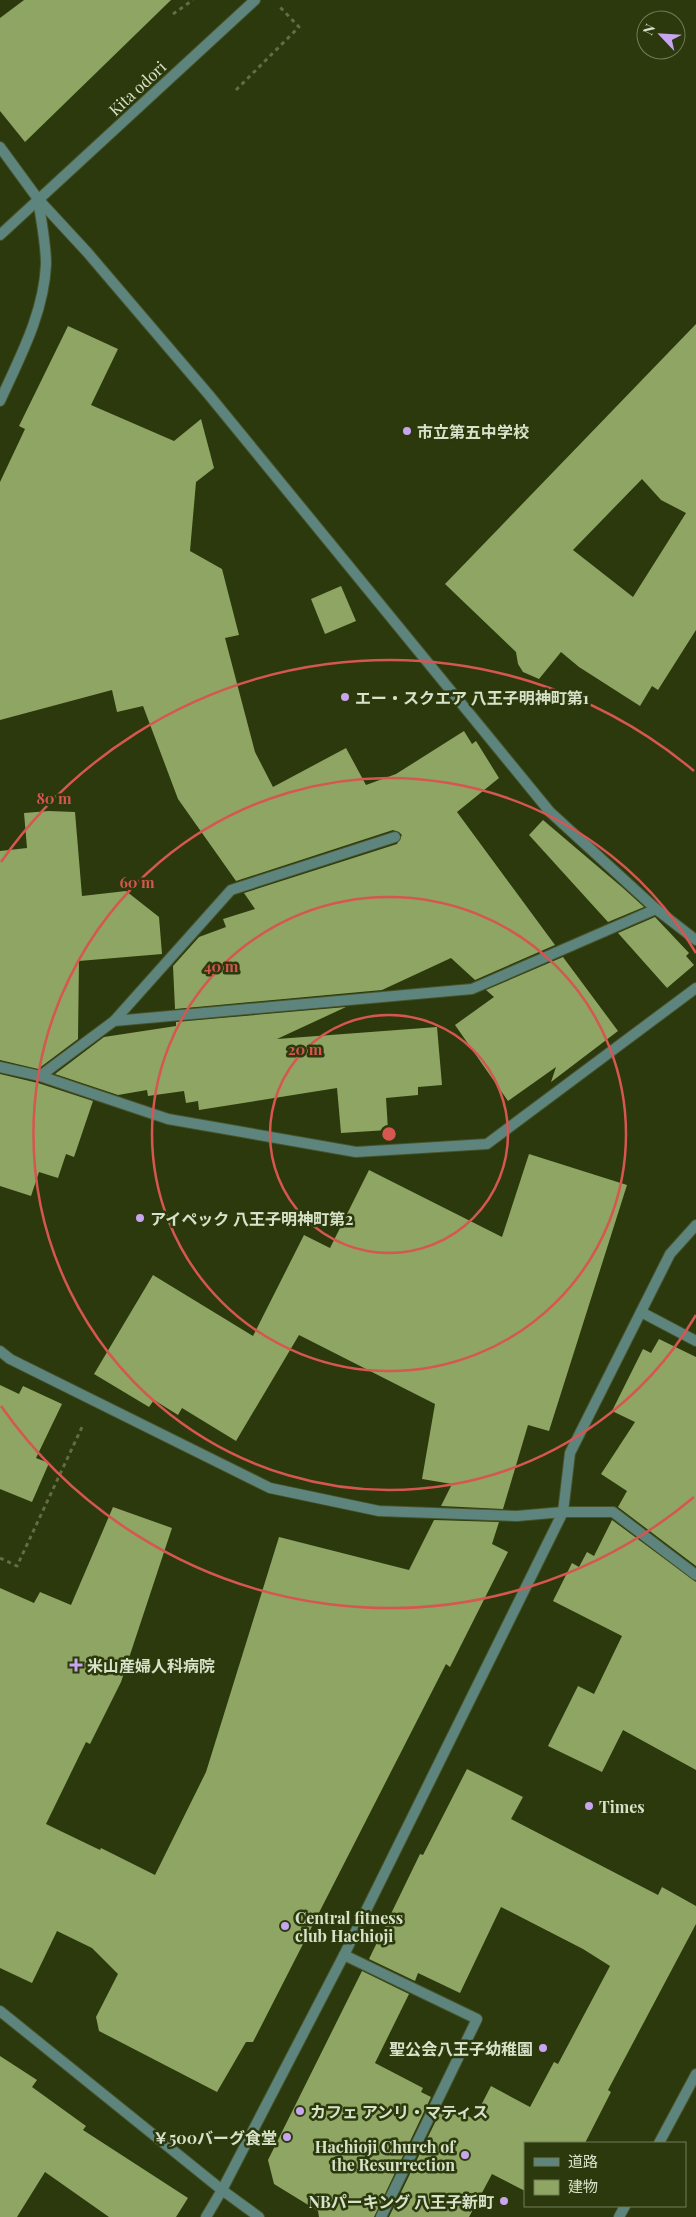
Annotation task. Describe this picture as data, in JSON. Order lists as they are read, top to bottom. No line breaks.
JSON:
{"streets":{"street":["Kita odori"]},"places":{"other":["市立第五中学校","エー・スクエア 八王子明神町第1","アイペック 八王子明神町第2","Times","Central fitness club Hachioji","聖公会八王子幼稚園","カフェ アンリ・マティス","￥500バーグ食堂","Hachioji Church of the Resurrection","NBパーキング 八王子新町"],"health":["米山産婦人科病院"]},"legend":["道路","建物"],"north":"top left","rings":["80 m","60 m","40 m","20 m"]}
